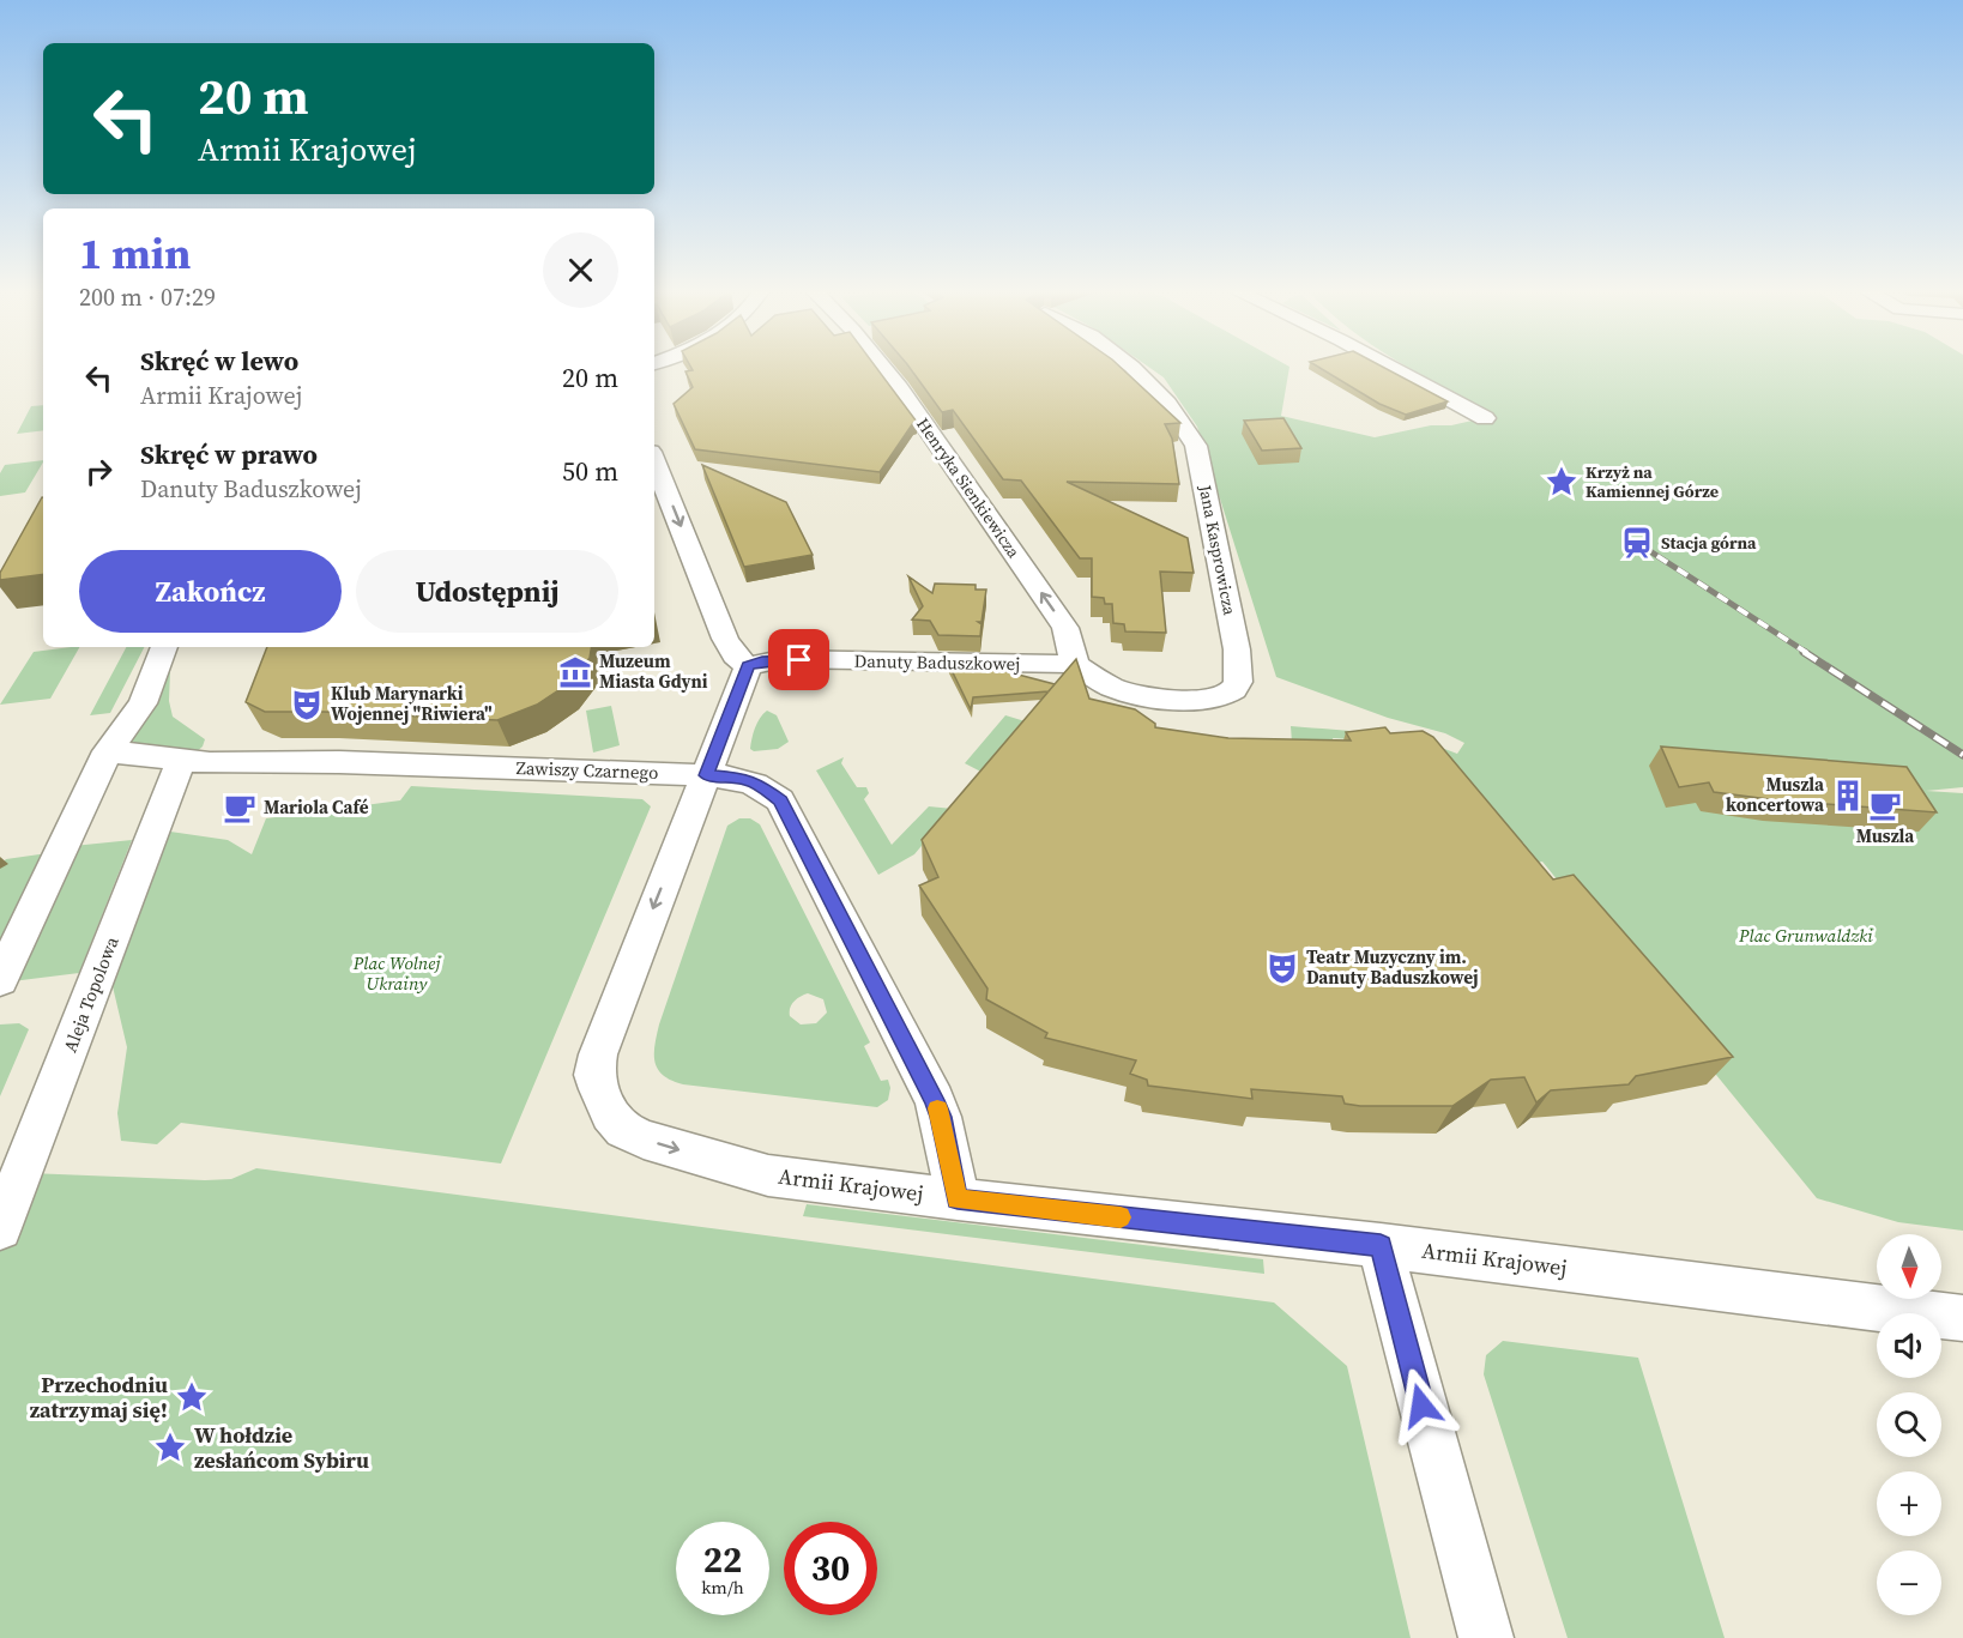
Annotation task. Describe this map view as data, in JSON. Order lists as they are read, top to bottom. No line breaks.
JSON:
{"streets":{"street":["Henryka Sienkiewicza","Jana Kasprowicza","Danuty Baduszkowej","Zawiszy Czarnego","Aleja Topolowa","Armii Krajowej"]},"crossings":[["Henryka Sienkiewicza","Jana Kasprowicza"],["Henryka Sienkiewicza","Danuty Baduszkowej"],["Jana Kasprowicza","Danuty Baduszkowej"],["Zawiszy Czarnego","Aleja Topolowa"],["Zawiszy Czarnego","Armii Krajowej"]],"parks":["Plac Grunwaldzki","Plac Wolnej Ukrainy"],"places":{"place":["Krzyż na Kamiennej Górze","Przechodniu zatrzymaj się!","W hołdzie zesłańcom Sybiru"],"station":["Stacja górna"],"museum":["Muzeum Miasta Gdyni"],"theatre":["Klub Marynarki Wojennej \"Riwiera\"","Teatr Muzyczny im. Danuty Baduszkowej"],"building":["Muszla koncertowa"],"cafe":["Muszla","Mariola Café"]},"north":"bottom","page":{"turn":["20 m","Armii Krajowej"],"heading":["1 min","200 m · 07:29"],"list":[{"name":"Skręć w lewo","note":"Armii Krajowej","value":"20 m"},{"name":"Skręć w prawo","note":"Danuty Baduszkowej","value":"50 m"}],"buttons":["Zakończ","Udostępnij"],"map_buttons":["+","−"],"speed":"22 km/h","limit":"30"}}
